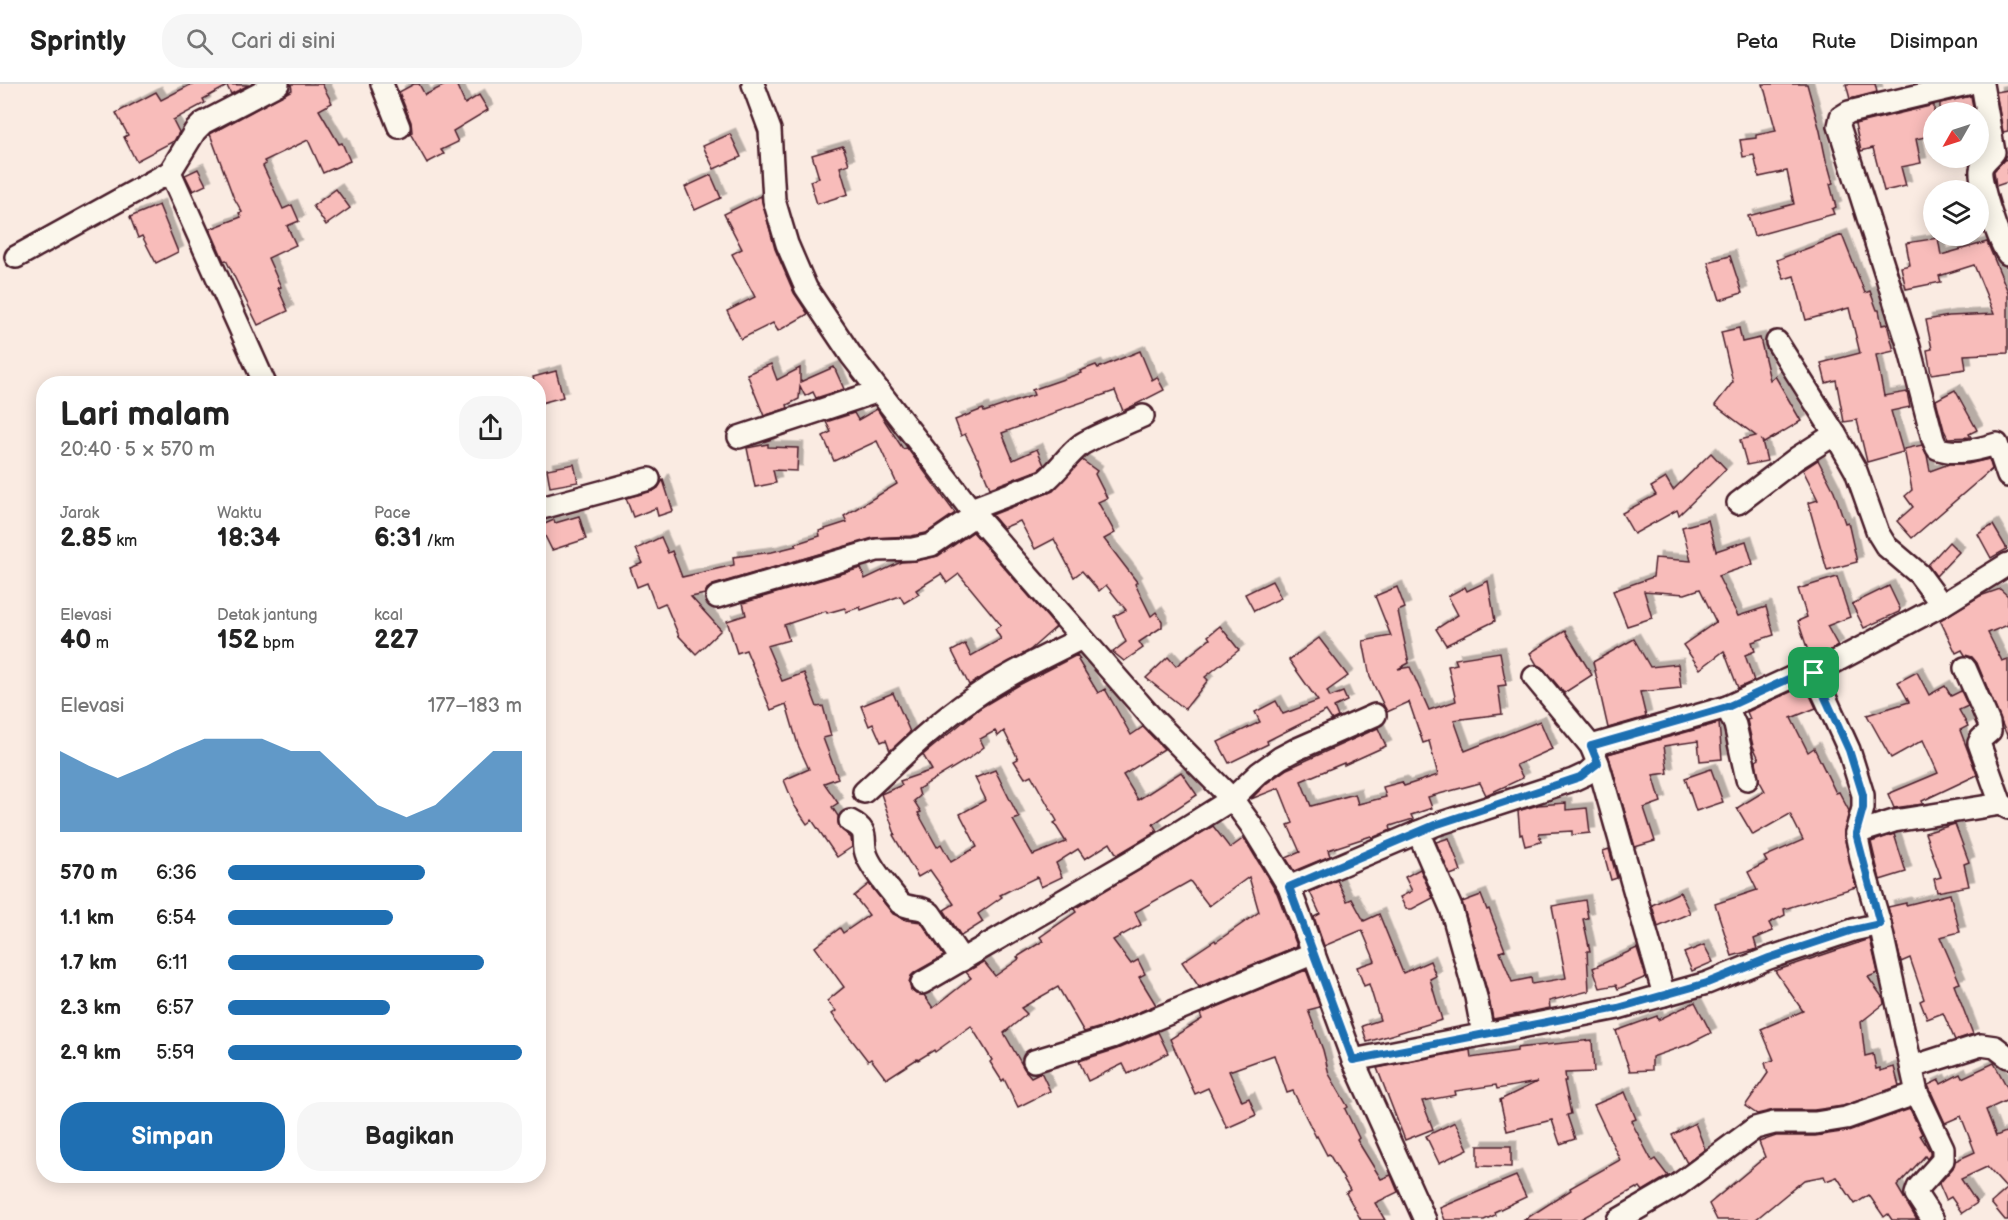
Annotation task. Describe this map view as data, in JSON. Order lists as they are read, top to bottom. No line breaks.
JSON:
{"north":"bottom left","page":{"header":"Sprintly","search":"Cari di sini","nav":["Peta","Rute","Disimpan"],"heading":["Lari malam","20:40 · 5 × 570 m"],"stats":[["Jarak","2.85 km"],["Waktu","18:34"],["Pace","6:31 /km"],["Elevasi","40 m"],["Detak jantung","152 bpm"],["kcal","227"]],"chart":["Elevasi","177–183 m"],"list":[{"name":"570 m","note":"6:36"},{"name":"1.1 km","note":"6:54"},{"name":"1.7 km","note":"6:11"},{"name":"2.3 km","note":"6:57"},{"name":"2.9 km","note":"5:59"}],"buttons":["Simpan","Bagikan"]}}
